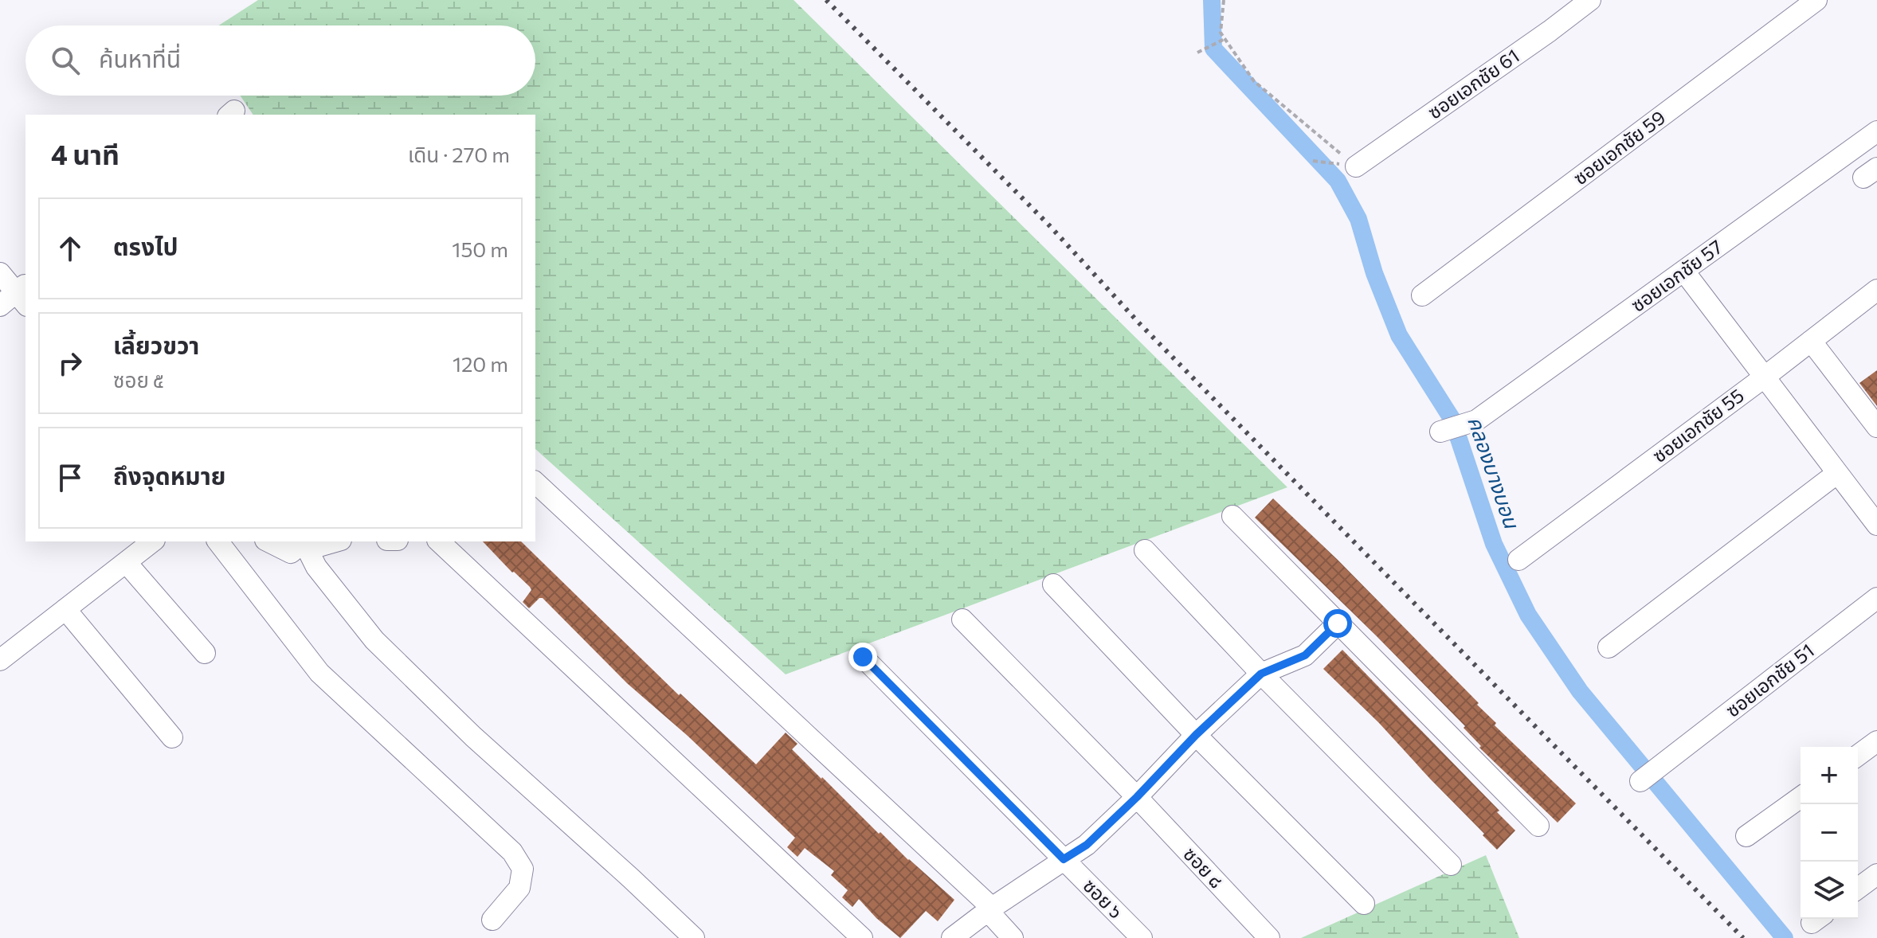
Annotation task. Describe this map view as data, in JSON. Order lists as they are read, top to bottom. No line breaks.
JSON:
{"streets":{"street":["ซอยเอกชัย 61","ซอยเอกชัย 59","ซอยเอกชัย 57","ซอยเอกชัย 55","ซอยเอกชัย 51","ซอย ๘","ซอย ๖"]},"water":["คลองบางบอน"],"page":{"search":"ค้นหาที่นี่","heading":["4 นาที","เดิน · 270 m"],"list":[["ตรงไป","150 m"],["เลี้ยวขวา","ซอย ๕","120 m"],"ถึงจุดหมาย"],"map_buttons":["+","−"]}}
